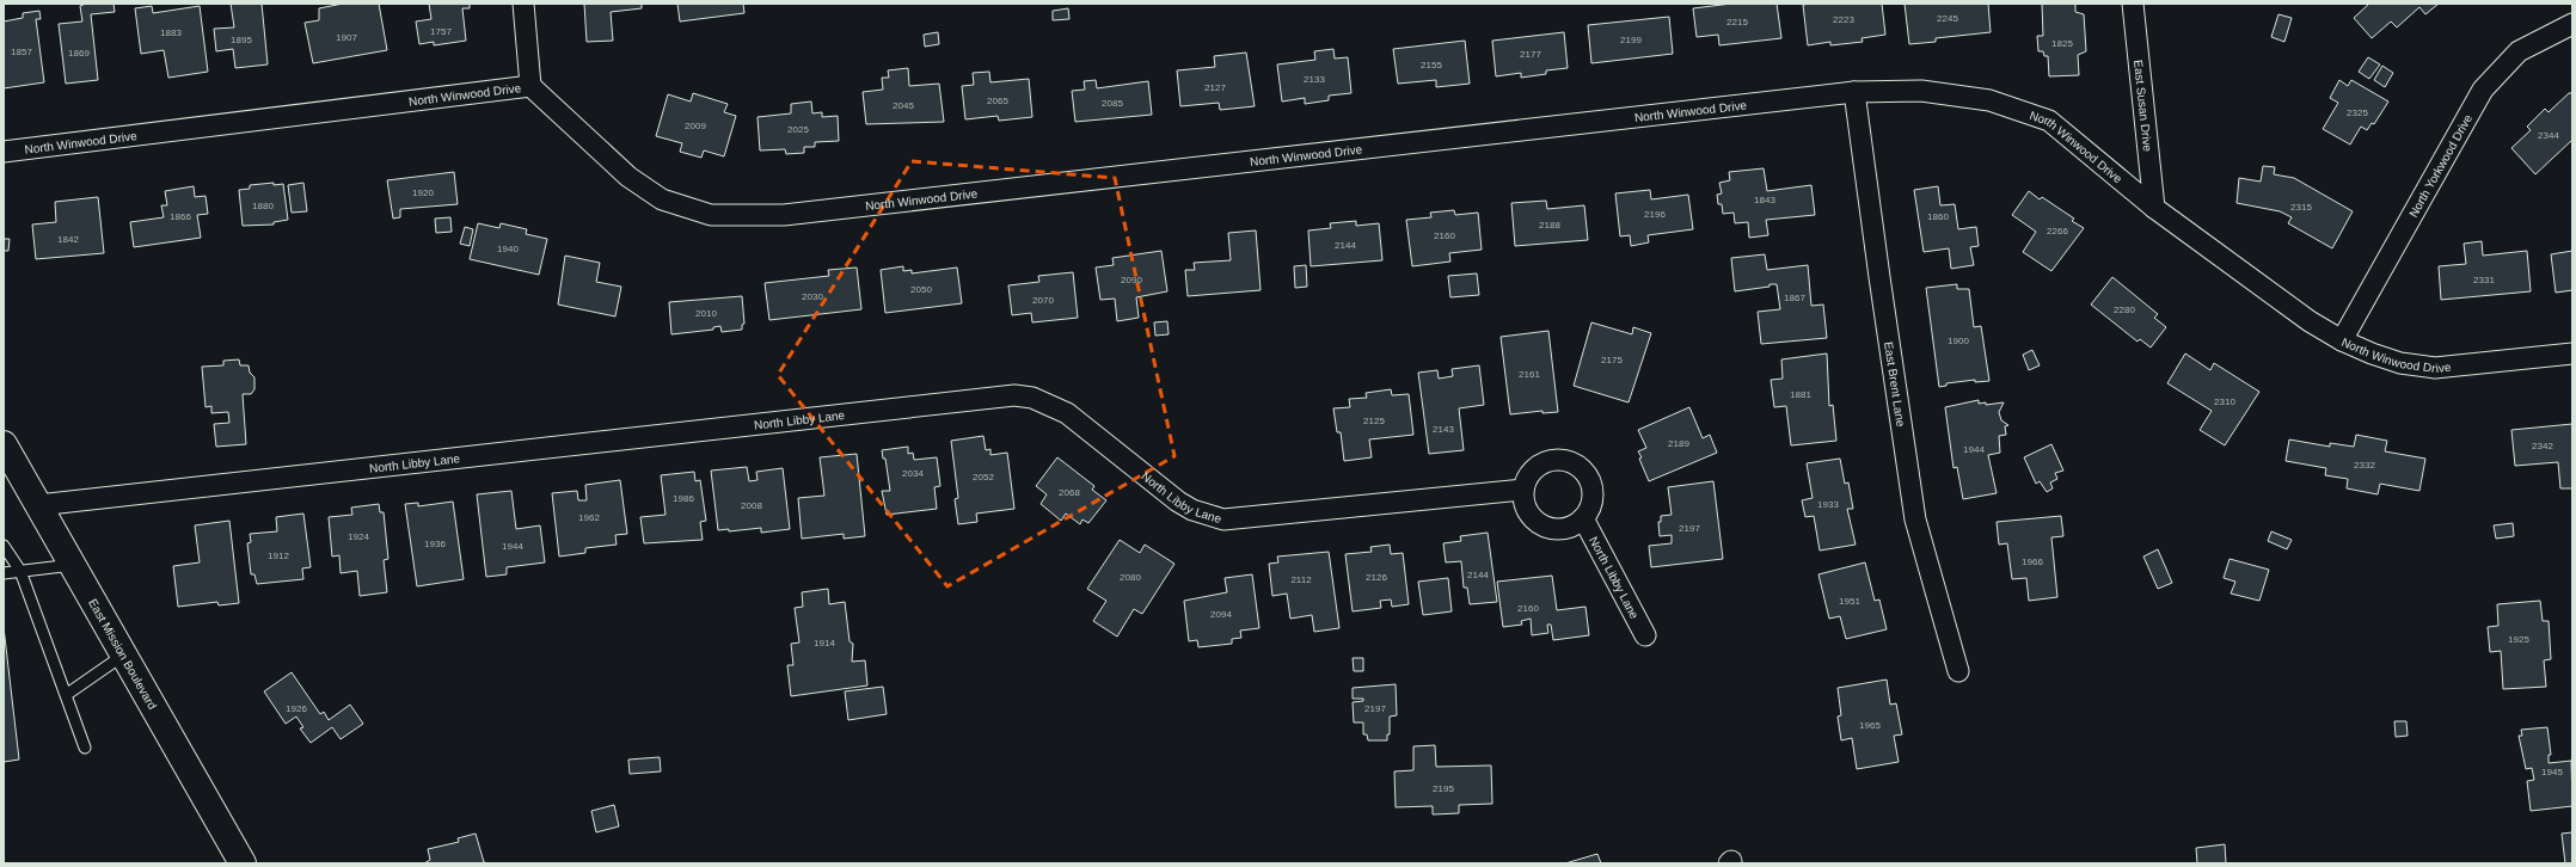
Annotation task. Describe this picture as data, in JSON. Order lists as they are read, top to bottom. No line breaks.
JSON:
{"streets":{"main road":["East Mission Boulevard"],"street":["North Winwood Drive","East Susan Drive","North Yorkwood Drive","East Brent Lane","North Libby Lane"]},"crossings":[["North Winwood Drive","East Susan Drive"],["North Winwood Drive","North Yorkwood Drive"],["North Winwood Drive","East Brent Lane"],["North Libby Lane","East Mission Boulevard"]],"house_numbers":["2245","2223","2215","1757","1883","1907","1895","2199","1825","1857","1869","2177","2155","2133","2127","2065","2085","2045","2325","2009","2025","2344","1920","1843","1880","2315","2196","1866","1860","2188","2266","2160","1842","2144","1940","2090","2331","2050","2030","1867","2070","2280","2010","1900","2175","2161","1881","2310","2125","2143","2189","2342","1944","2332","2034","2052","2068","1986","1933","2008","1962","2197","1924","1936","1944","1912","1966","2144","2080","2126","2112","1951","2160","2094","1925","1914","1926","2197","1965","1945","2195"]}
